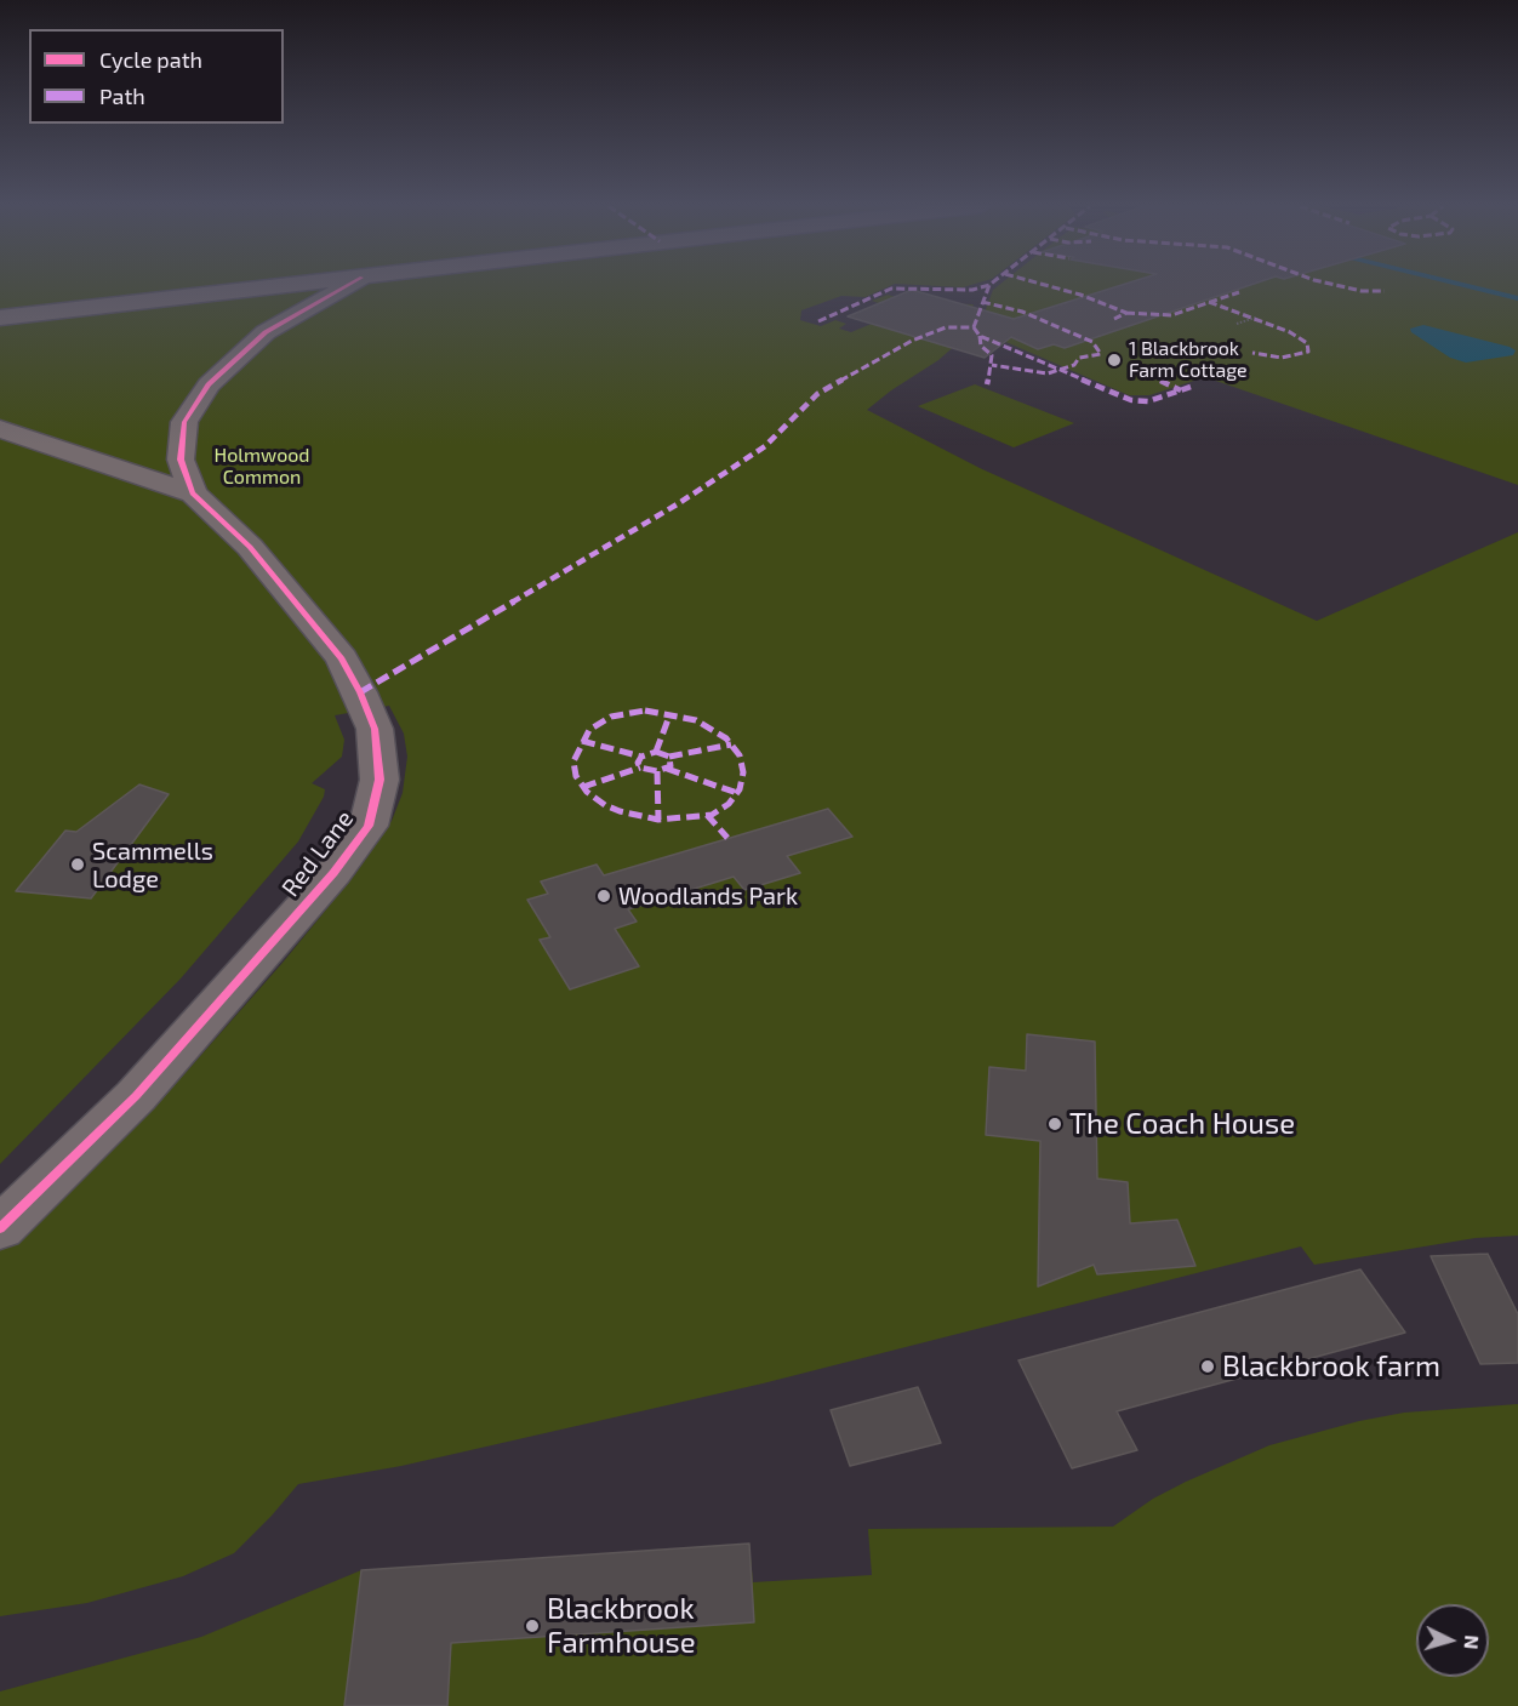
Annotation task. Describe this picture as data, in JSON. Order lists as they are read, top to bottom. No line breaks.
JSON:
{"streets":{"street":["Red Lane"]},"parks":["Holmwood Common"],"places":["1 Blackbrook Farm Cottage","Scammells Lodge","Woodlands Park","The Coach House","Blackbrook farm","Blackbrook Farmhouse"],"legend":["Cycle path","Path"],"north":"right"}
